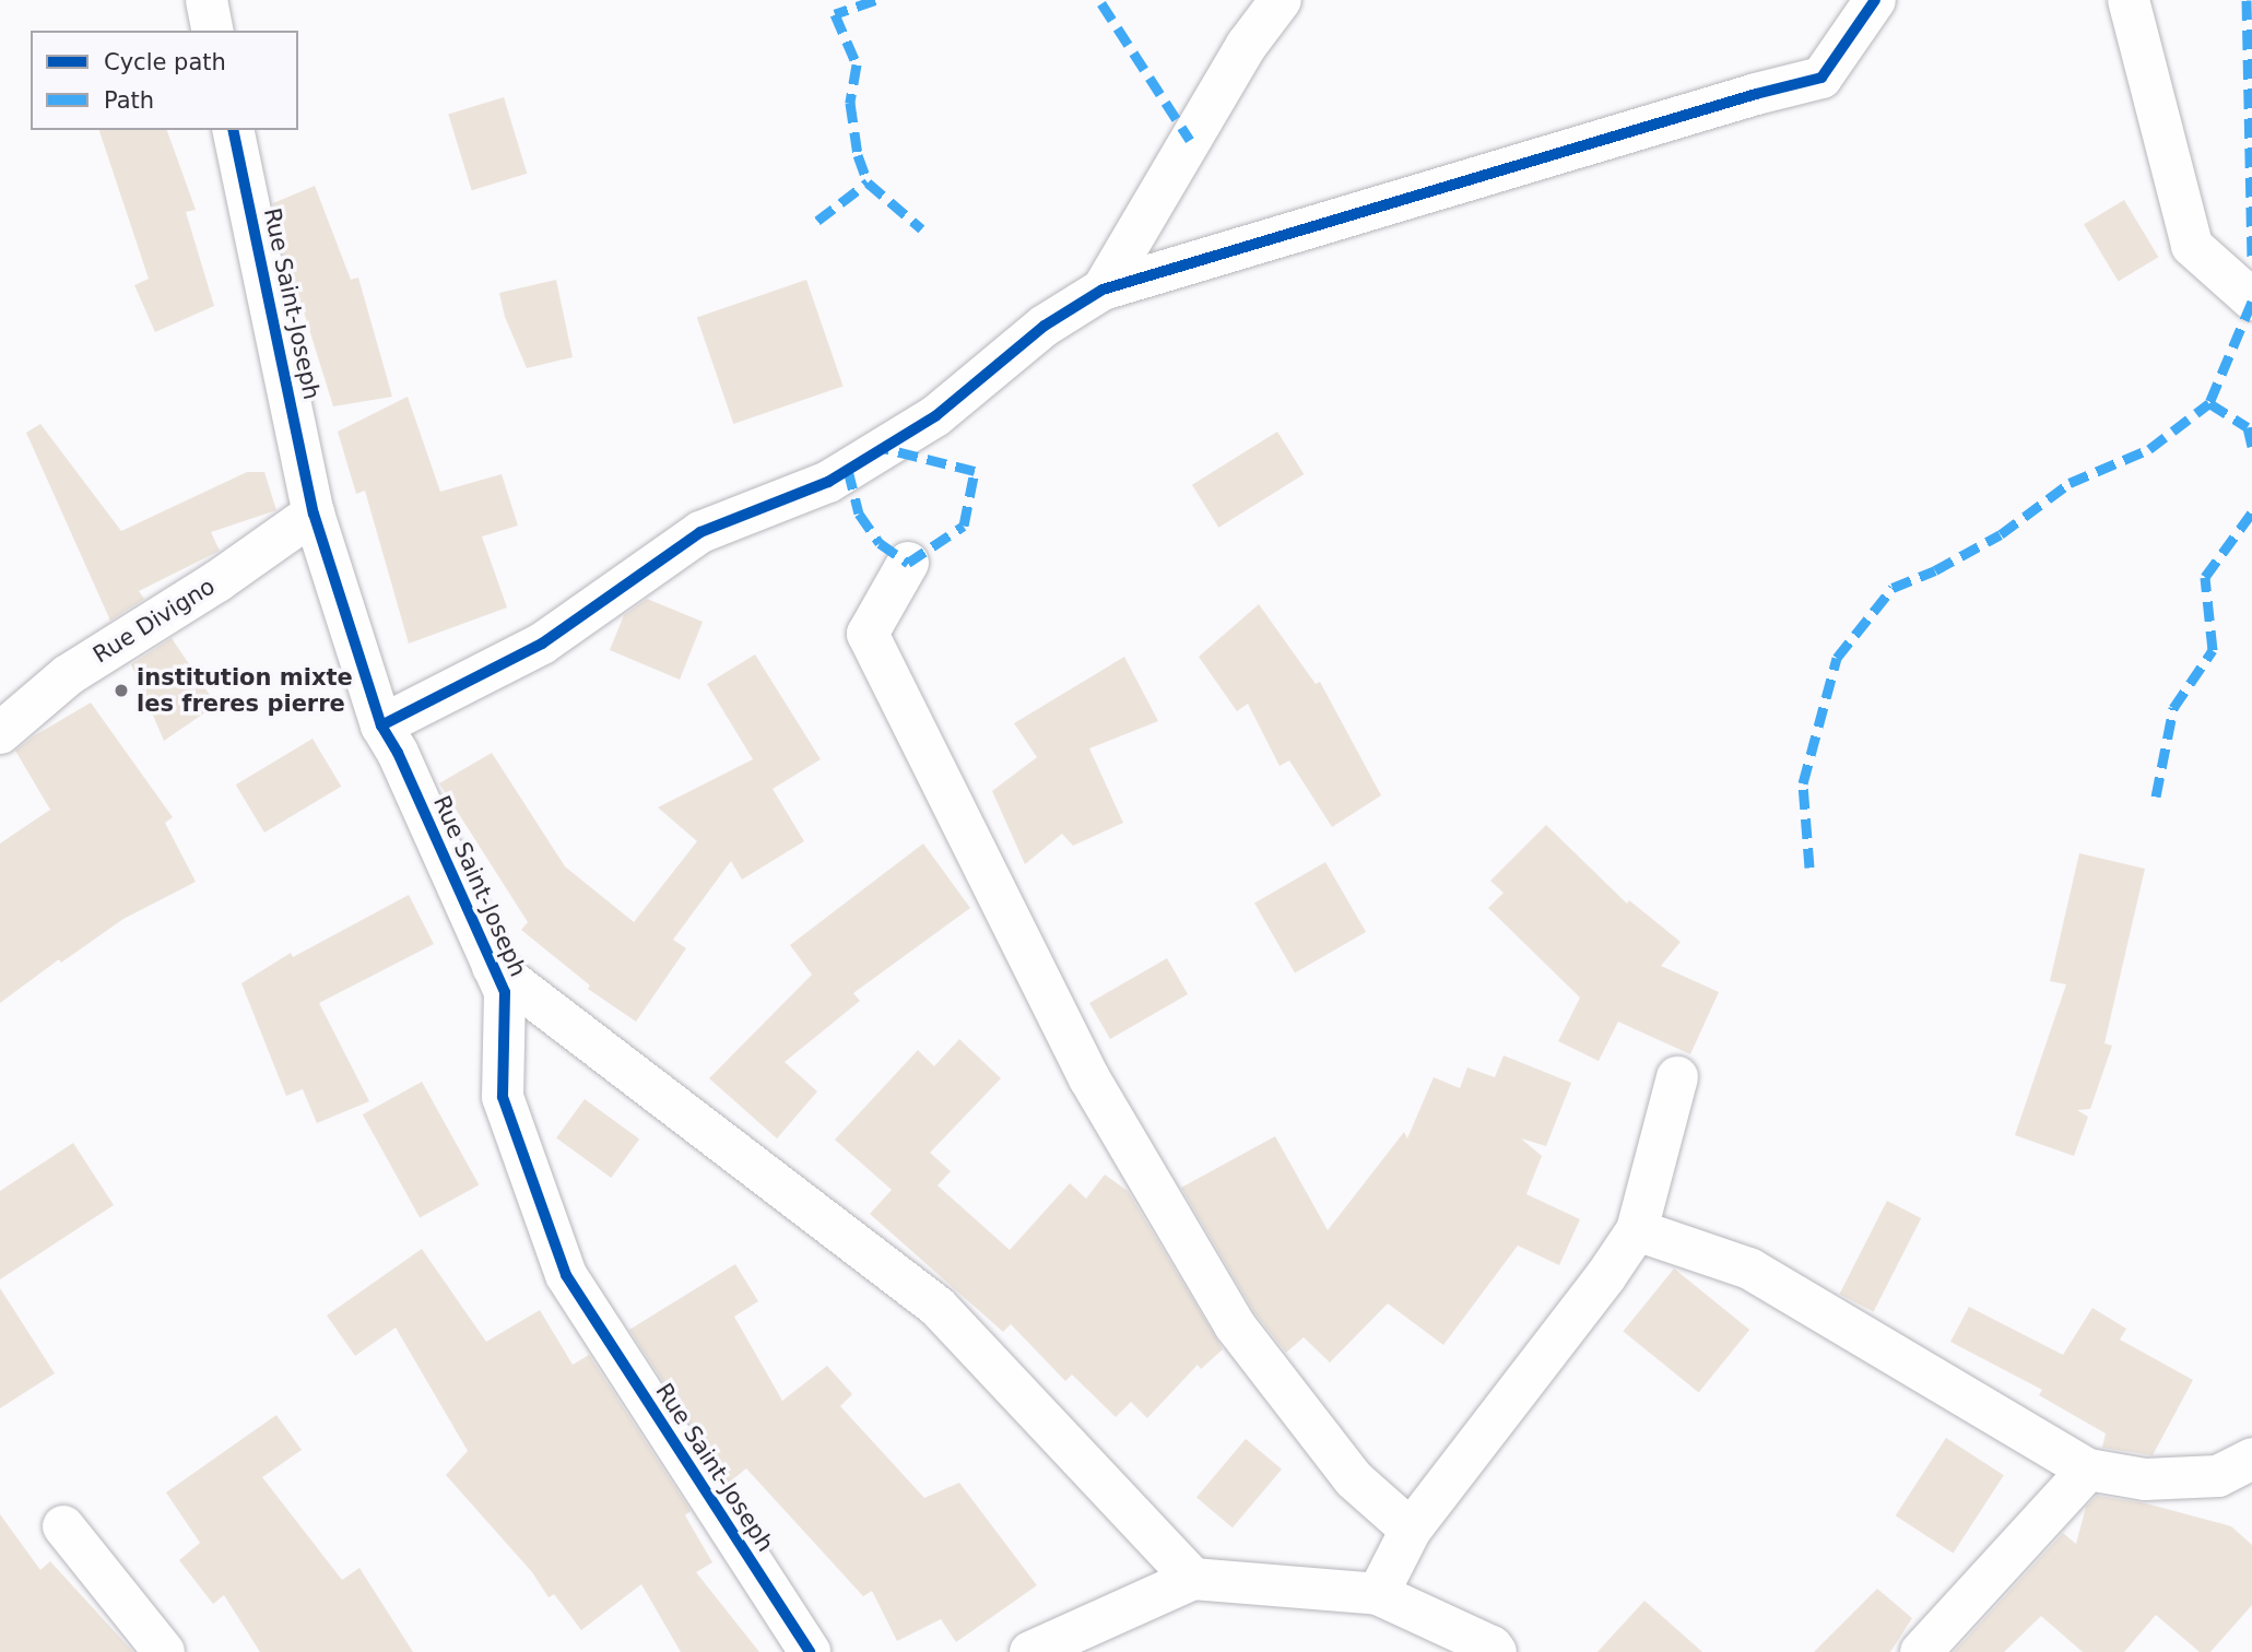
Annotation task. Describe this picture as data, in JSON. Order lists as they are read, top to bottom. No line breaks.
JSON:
{"streets":{"street":["Rue Saint-Joseph","Rue Divigno"]},"crossings":[["Rue Saint-Joseph","Rue Divigno"]],"places":["institution mixte les freres pierre"],"legend":["Cycle path","Path"]}
